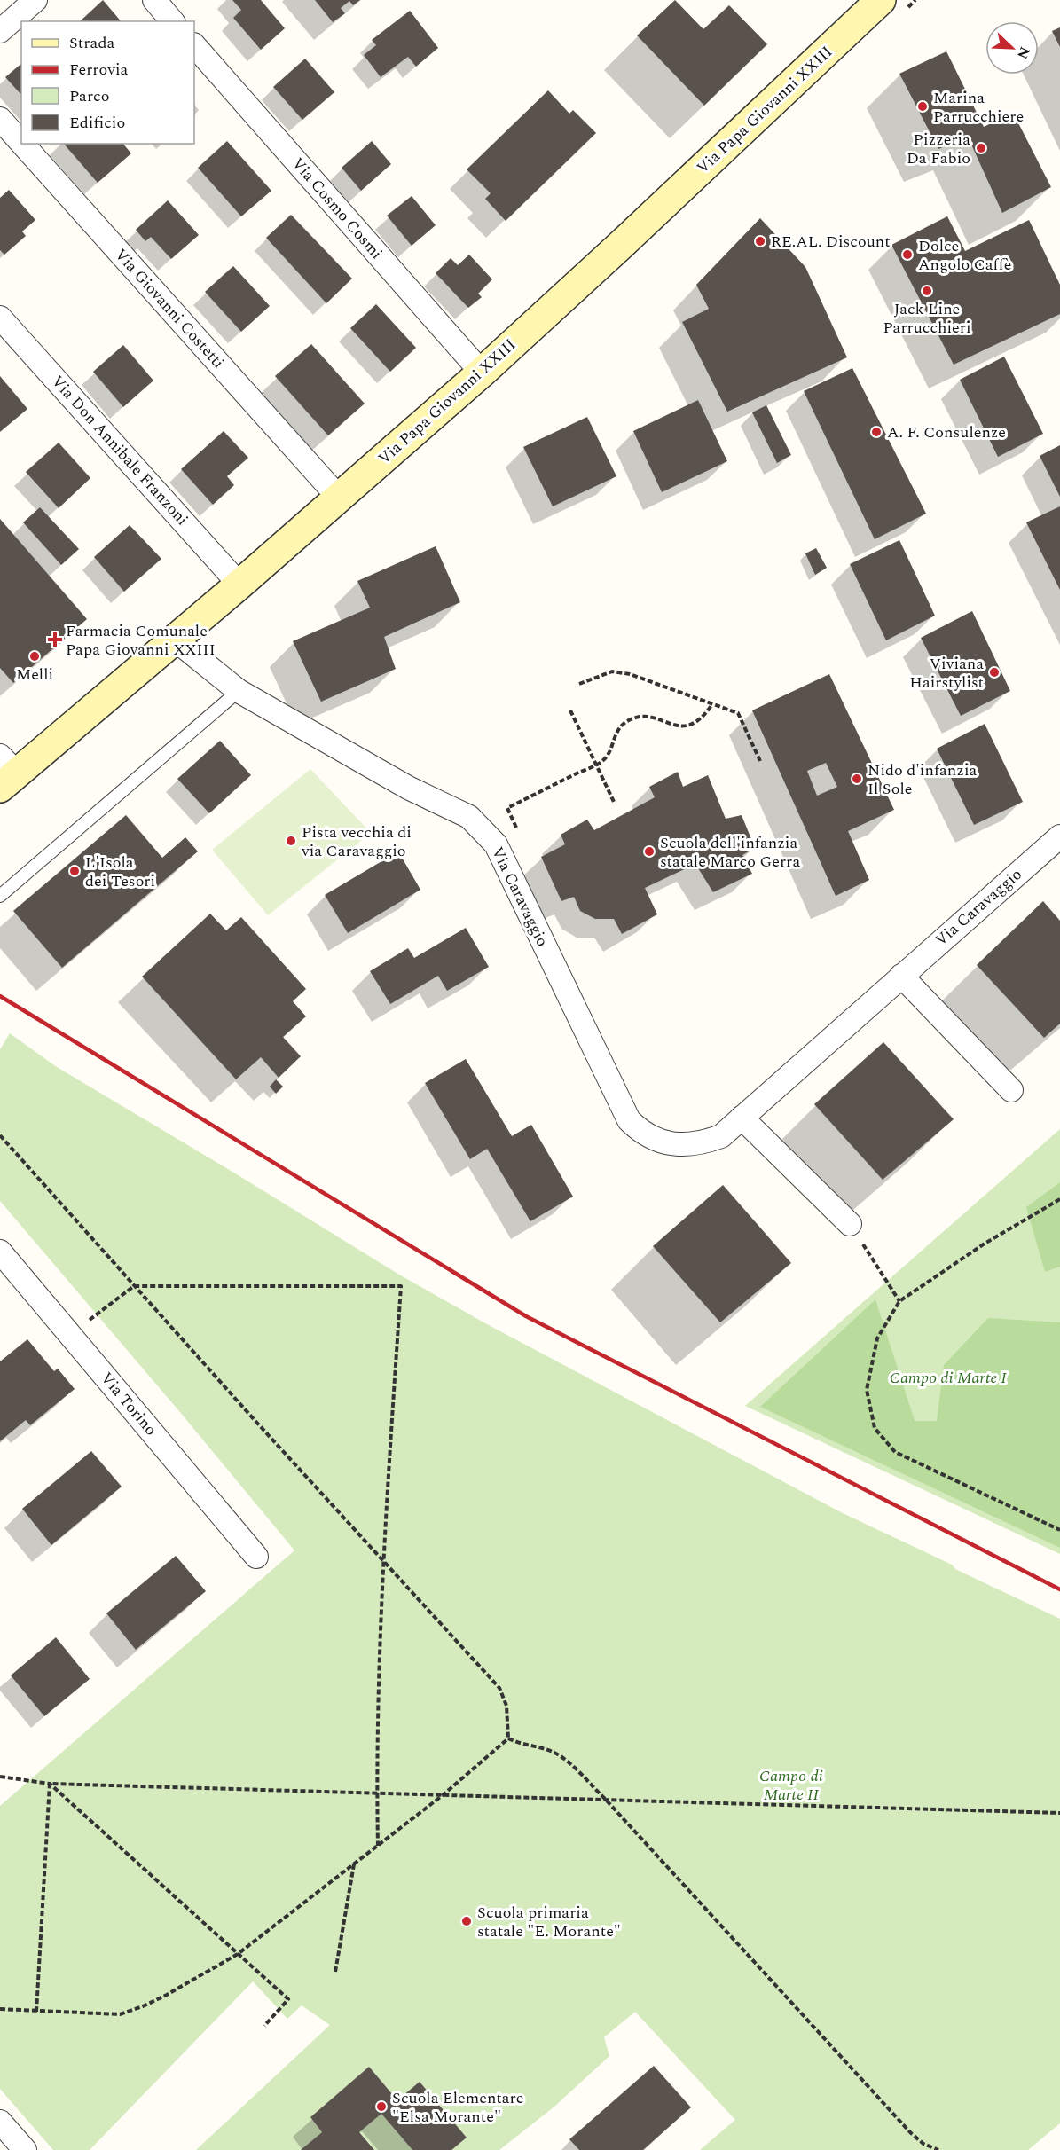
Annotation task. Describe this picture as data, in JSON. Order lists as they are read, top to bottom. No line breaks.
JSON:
{"streets":{"main road":["Via Papa Giovanni XXIII"],"street":["Via Cosmo Cosmi","Via Giovanni Costetti","Via Don Annibale Franzoni","Via Caravaggio","Via Torino"]},"crossings":[["Via Papa Giovanni XXIII","Via Cosmo Cosmi"],["Via Papa Giovanni XXIII","Via Giovanni Costetti"],["Via Papa Giovanni XXIII","Via Don Annibale Franzoni"],["Via Papa Giovanni XXIII","Via Caravaggio"]],"parks":["Campo di Marte I","Campo di Marte II"],"places":{"other":["Marina Parrucchiere","Pizzeria Da Fabio","RE.AL. Discount","Dolce Angolo Caffè","Jack Line Parrucchieri","A. F. Consulenze","Melli","Viviana Hairstylist","Nido d'infanzia Il Sole","Pista vecchia di via Caravaggio","Scuola dell'infanzia statale Marco Gerra","L'Isola dei Tesori","Scuola primaria statale \"E. Morante\"","Scuola Elementare \"Elsa Morante\""],"health":["Farmacia Comunale Papa Giovanni XXIII"]},"legend":["Strada","Ferrovia","Parco","Edificio"],"north":"bottom right"}
